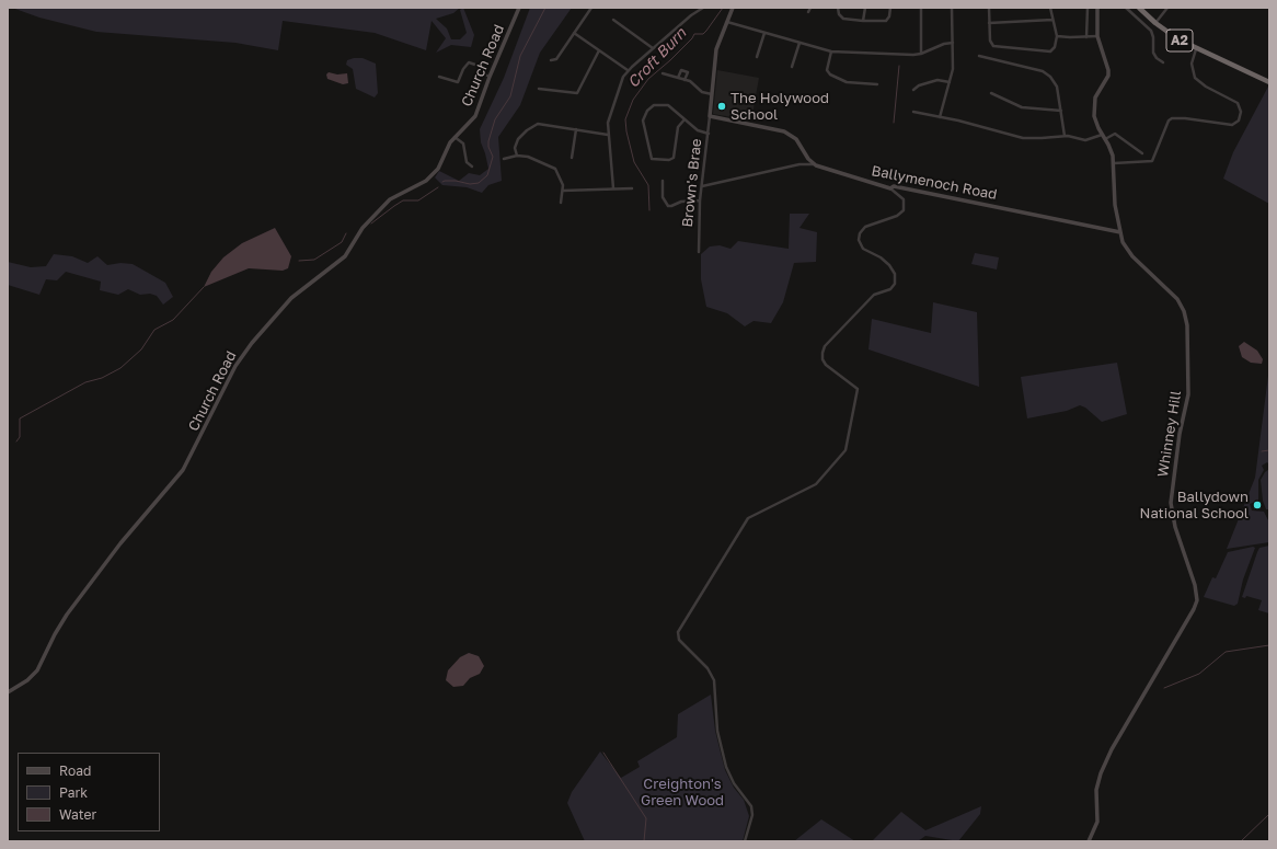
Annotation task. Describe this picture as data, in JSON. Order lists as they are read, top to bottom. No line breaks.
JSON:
{"streets":{"highway":["A2"],"street":["Church Road","Brown's Brae","Ballymenoch Road","Whinney Hill"]},"crossings":[["Ballymenoch Road","Whinney Hill"]],"water":["Croft Burn"],"parks":["Creighton's Green Wood"],"places":["The Holywood School","Ballydown National School"],"legend":["Road","Park","Water"]}
